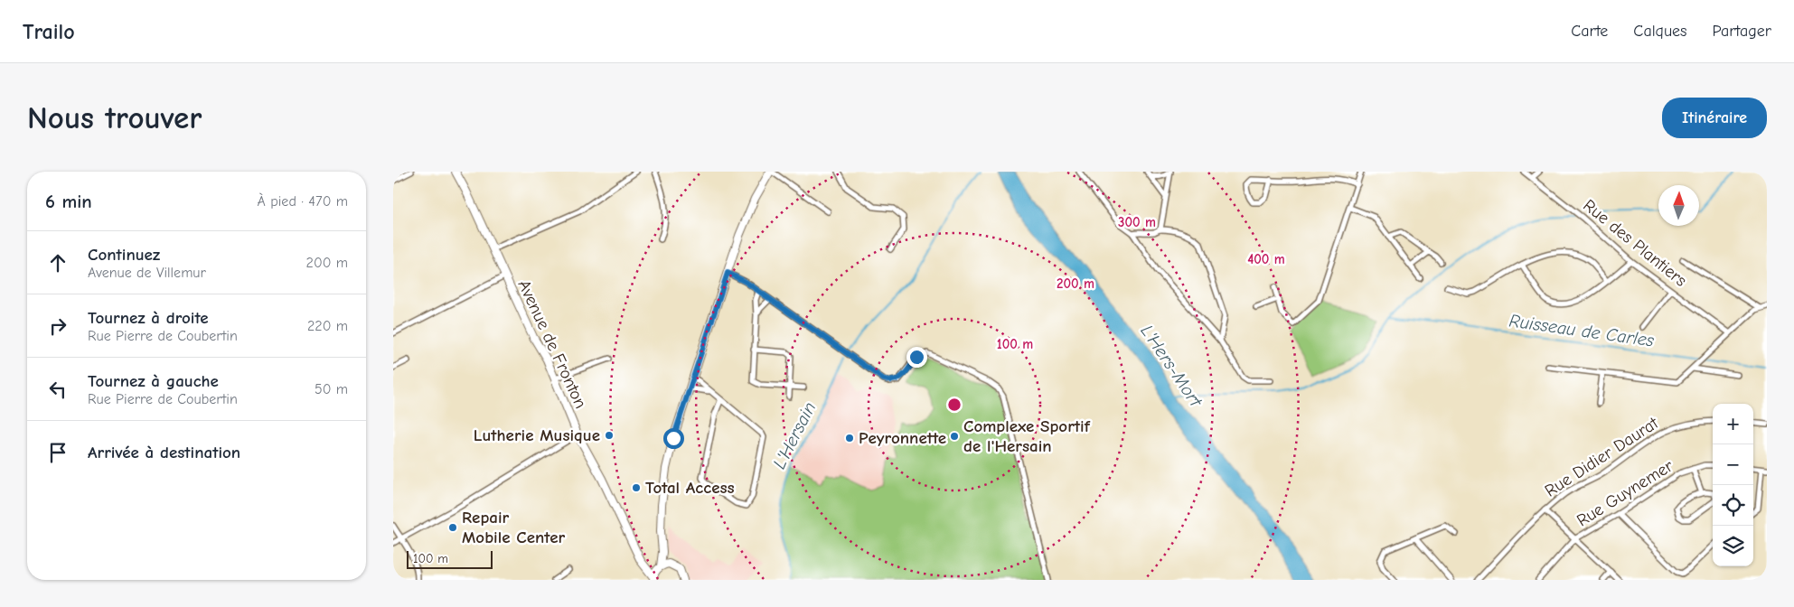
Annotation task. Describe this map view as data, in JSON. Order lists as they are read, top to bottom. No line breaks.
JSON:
{"streets":{"main road":["Avenue de Fronton"],"street":["Rue des Plantiers","Rue Didier Daurat","Rue Guynemer"]},"water":["Ruisseau de Carles","L'Hers-Mort","L'Hersain"],"places":["Lutherie Musique","Complexe Sportif de l'Hersain","Peyronnette","Total Access","Repair Mobile Center"],"scale_bar":"100 m","north":"top","page":{"header":"Trailo","nav":["Carte","Calques","Partager"],"buttons":"Itinéraire","title":"Nous trouver","heading":["6 min","À pied · 470 m"],"list":[["Continuez","Avenue de Villemur","200 m"],["Tournez à droite","Rue Pierre de Coubertin","220 m"],["Tournez à gauche","Rue Pierre de Coubertin","50 m"],"Arrivée à destination"],"map_buttons":["+","−"],"scale":"100 m"},"rings":["300 m","400 m","200 m","100 m"]}
